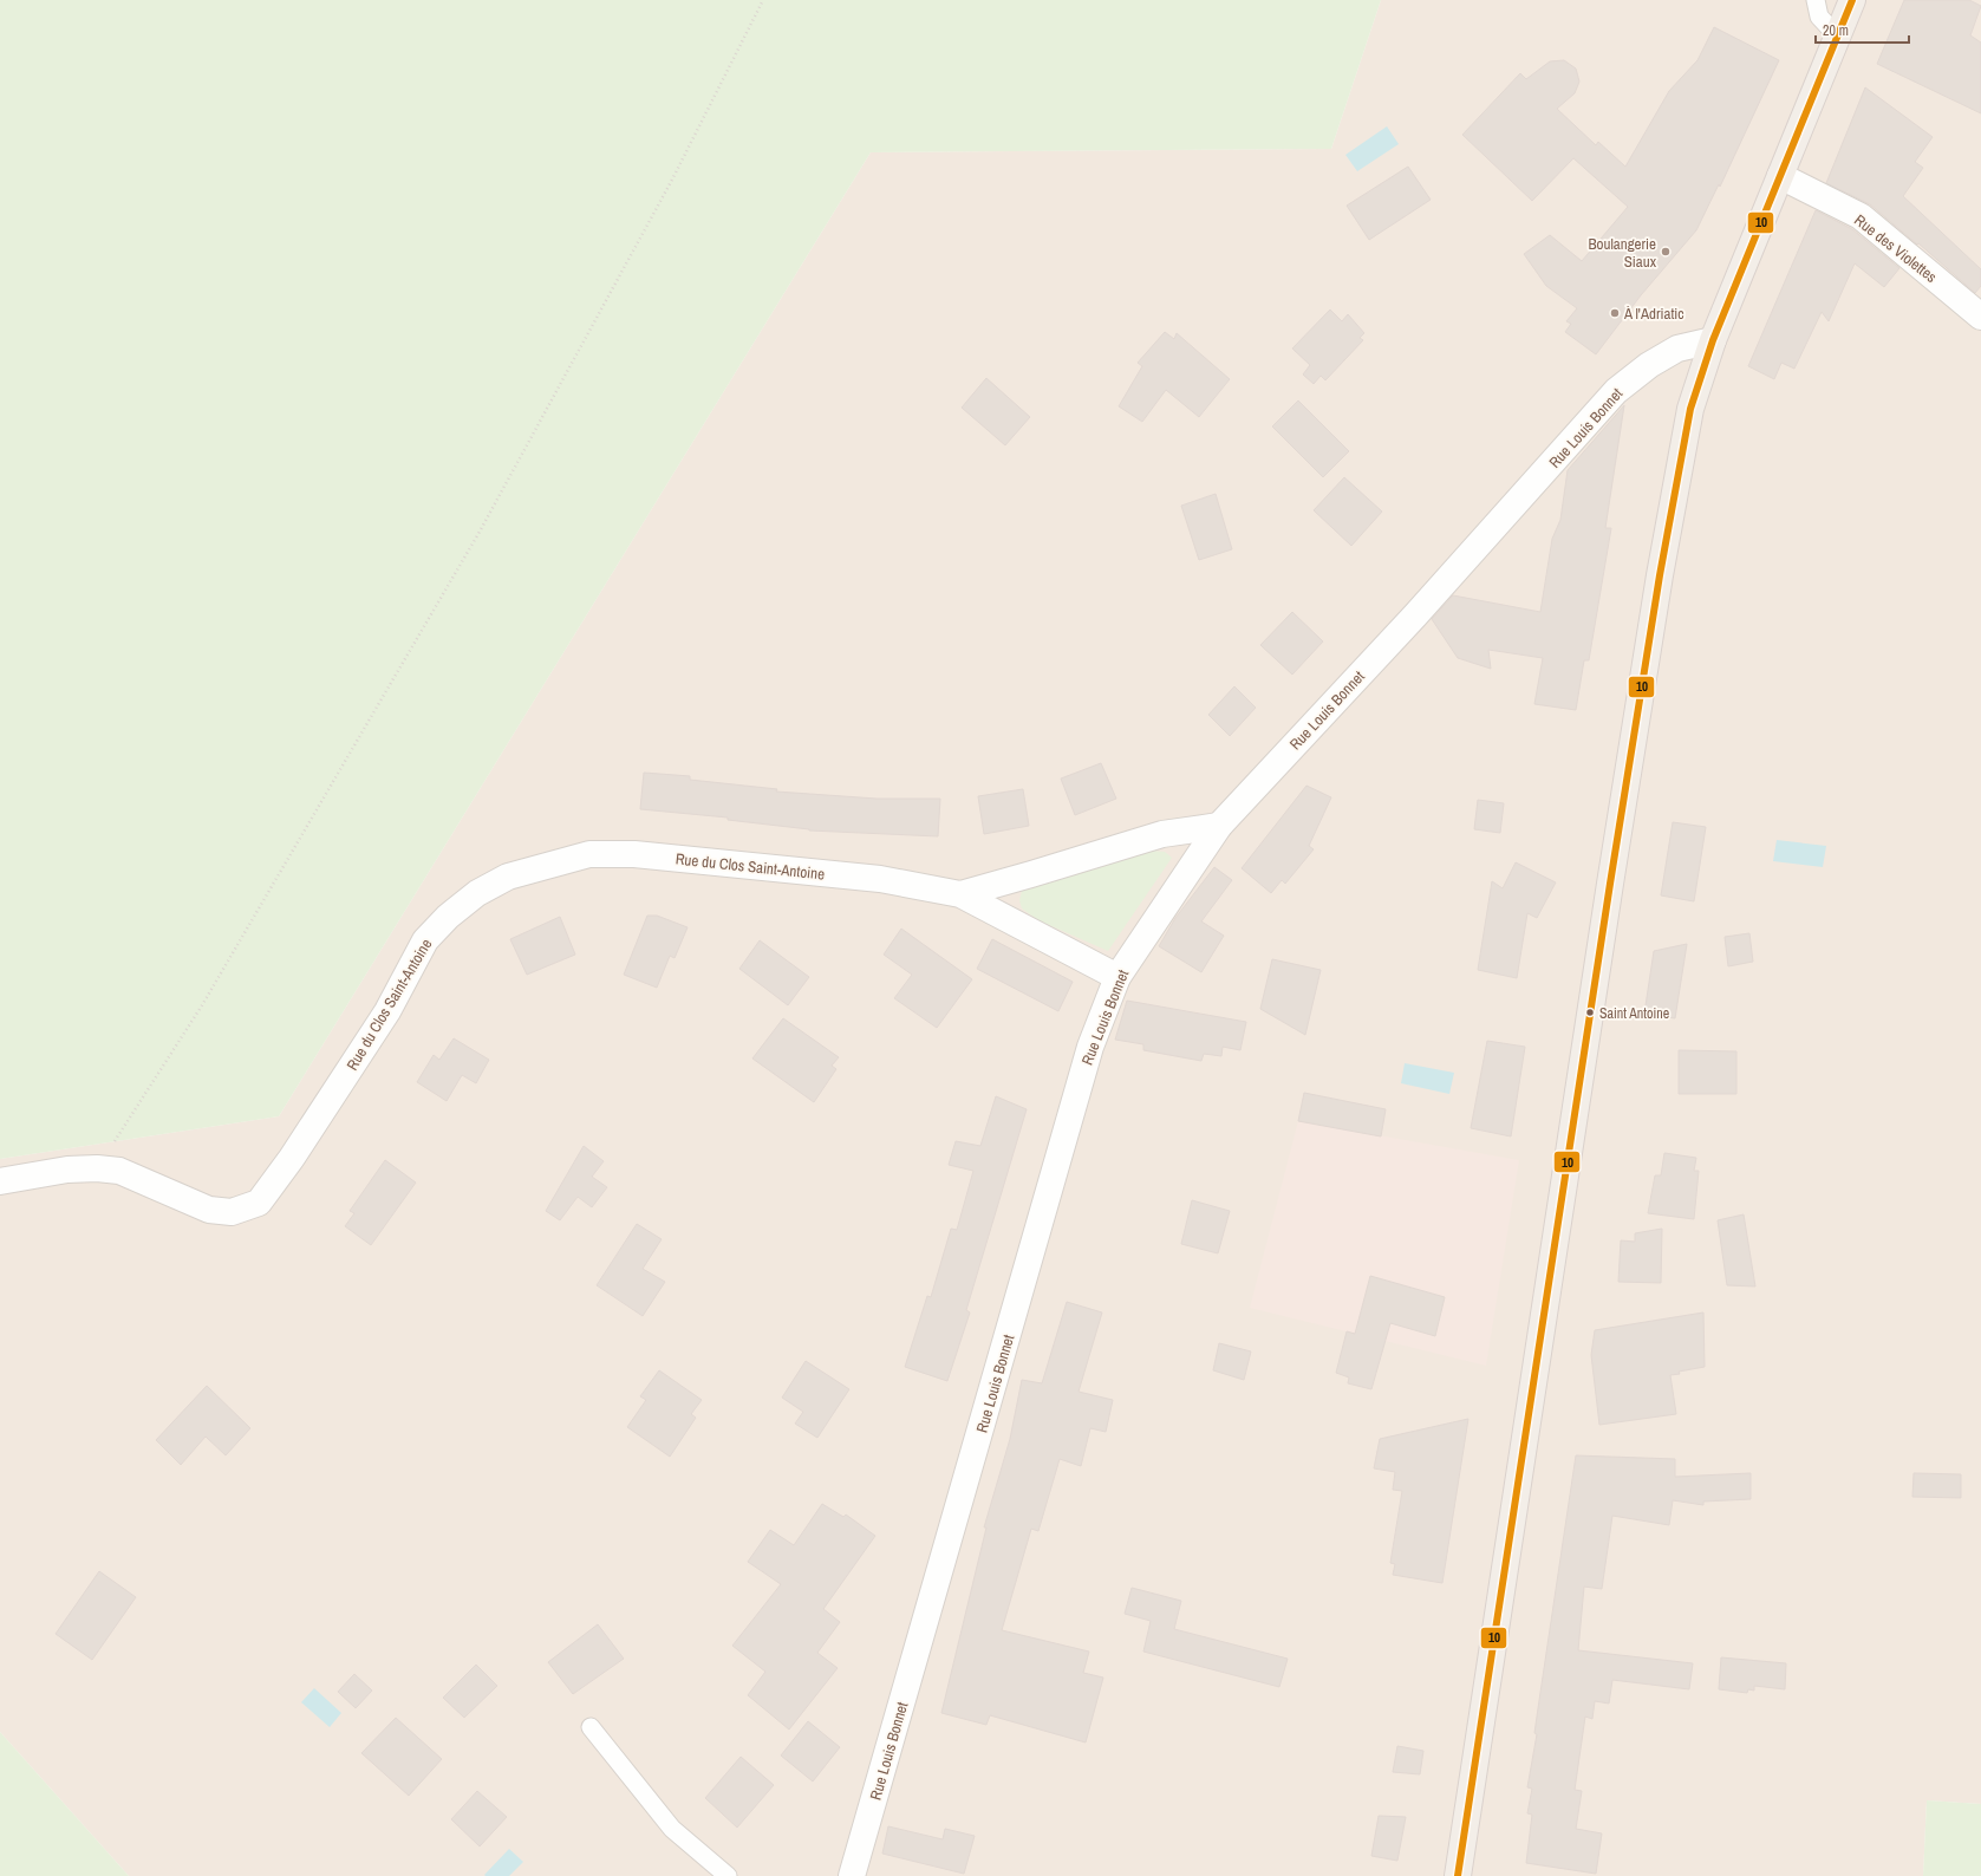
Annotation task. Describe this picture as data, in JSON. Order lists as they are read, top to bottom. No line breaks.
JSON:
{"streets":{"street":["Rue des Violettes","Rue Louis Bonnet","Rue du Clos Saint-Antoine"]},"crossings":[["Rue Louis Bonnet","Rue du Clos Saint-Antoine"]],"places":["Boulangerie Siaux","À l'Adriatic","Saint Antoine"],"lines":["transit line 10"],"scale_bar":"20 m"}
